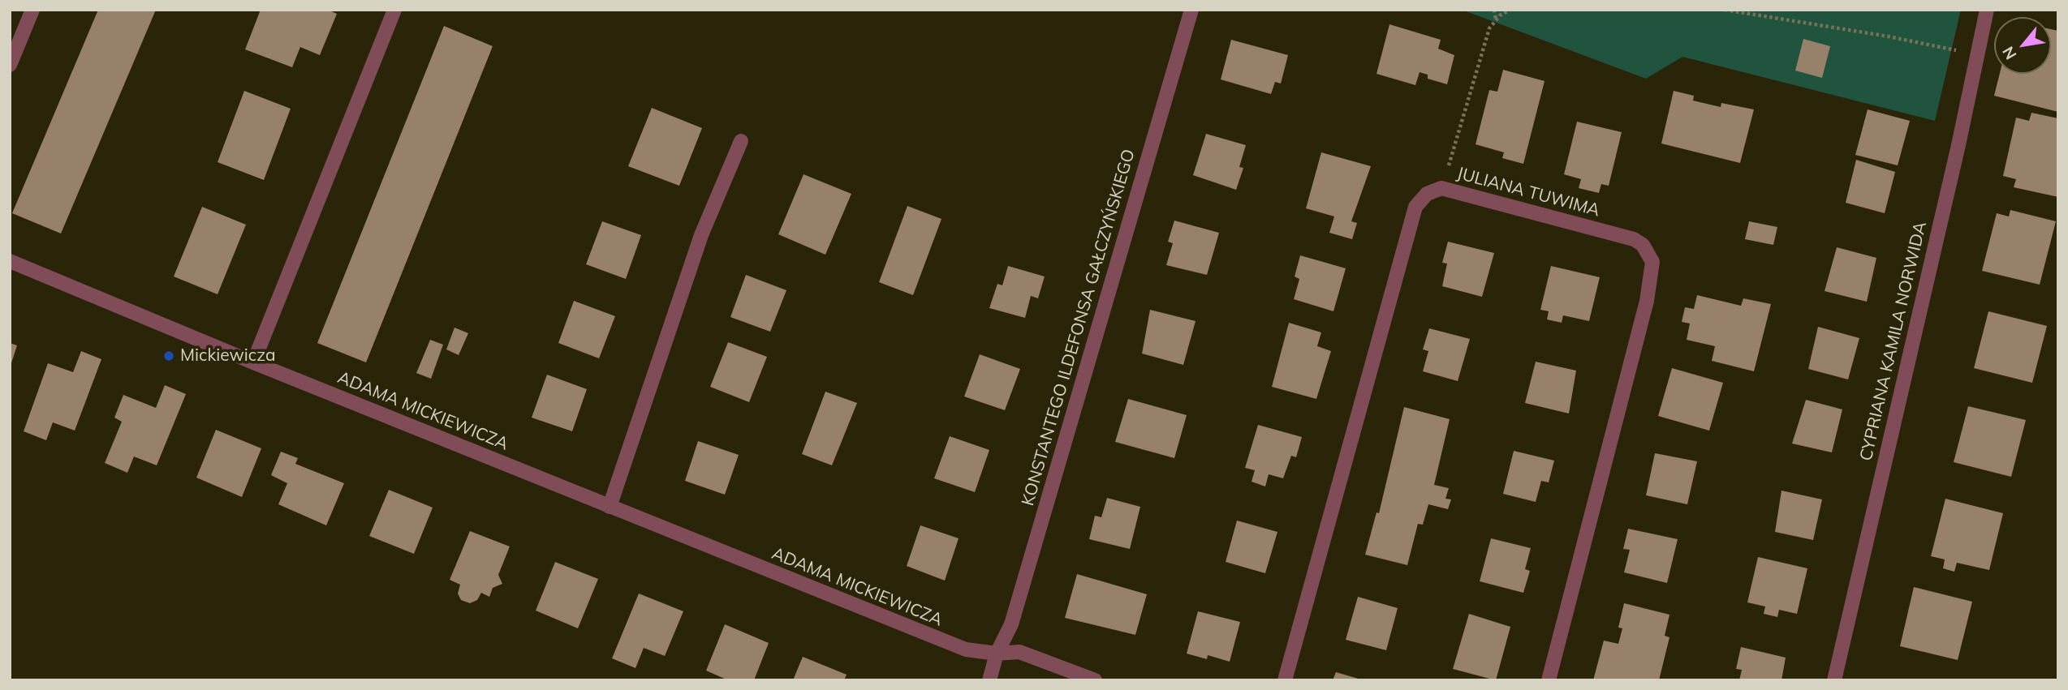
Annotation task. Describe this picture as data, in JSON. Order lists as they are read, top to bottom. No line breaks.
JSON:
{"streets":{"street":["JULIANA TUWIMA","KONSTANTEGO ILDEFONSA GAŁCZYŃSKIEGO","CYPRIANA KAMILA NORWIDA","ADAMA MICKIEWICZA"]},"crossings":[["KONSTANTEGO ILDEFONSA GAŁCZYŃSKIEGO","ADAMA MICKIEWICZA"]],"places":["Mickiewicza"],"north":"bottom left"}
